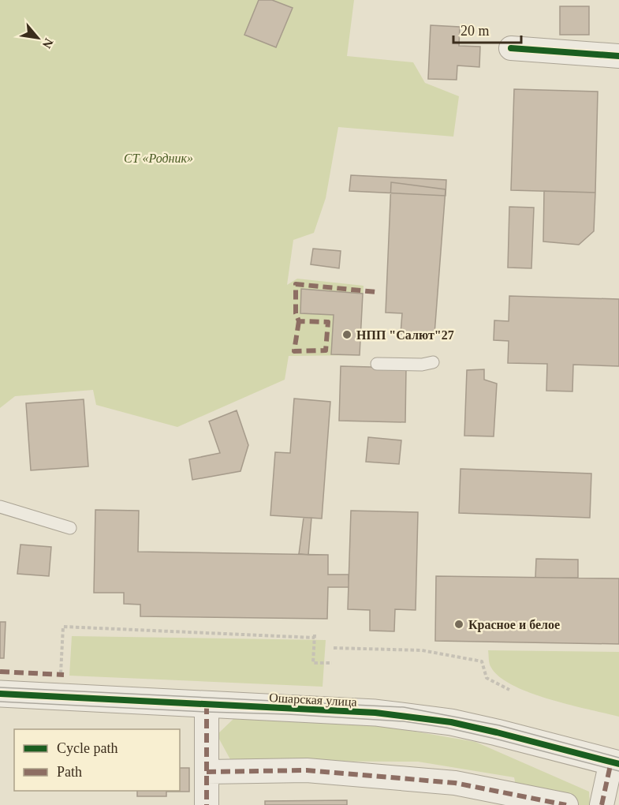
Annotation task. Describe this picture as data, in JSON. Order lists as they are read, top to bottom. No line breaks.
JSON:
{"streets":{"street":["Ошарская улица"]},"parks":["СТ «Родник»"],"places":["НПП \"Салют\"27","Красное и белое"],"legend":["Cycle path","Path"],"scale_bar":"20 m","north":"bottom right"}
